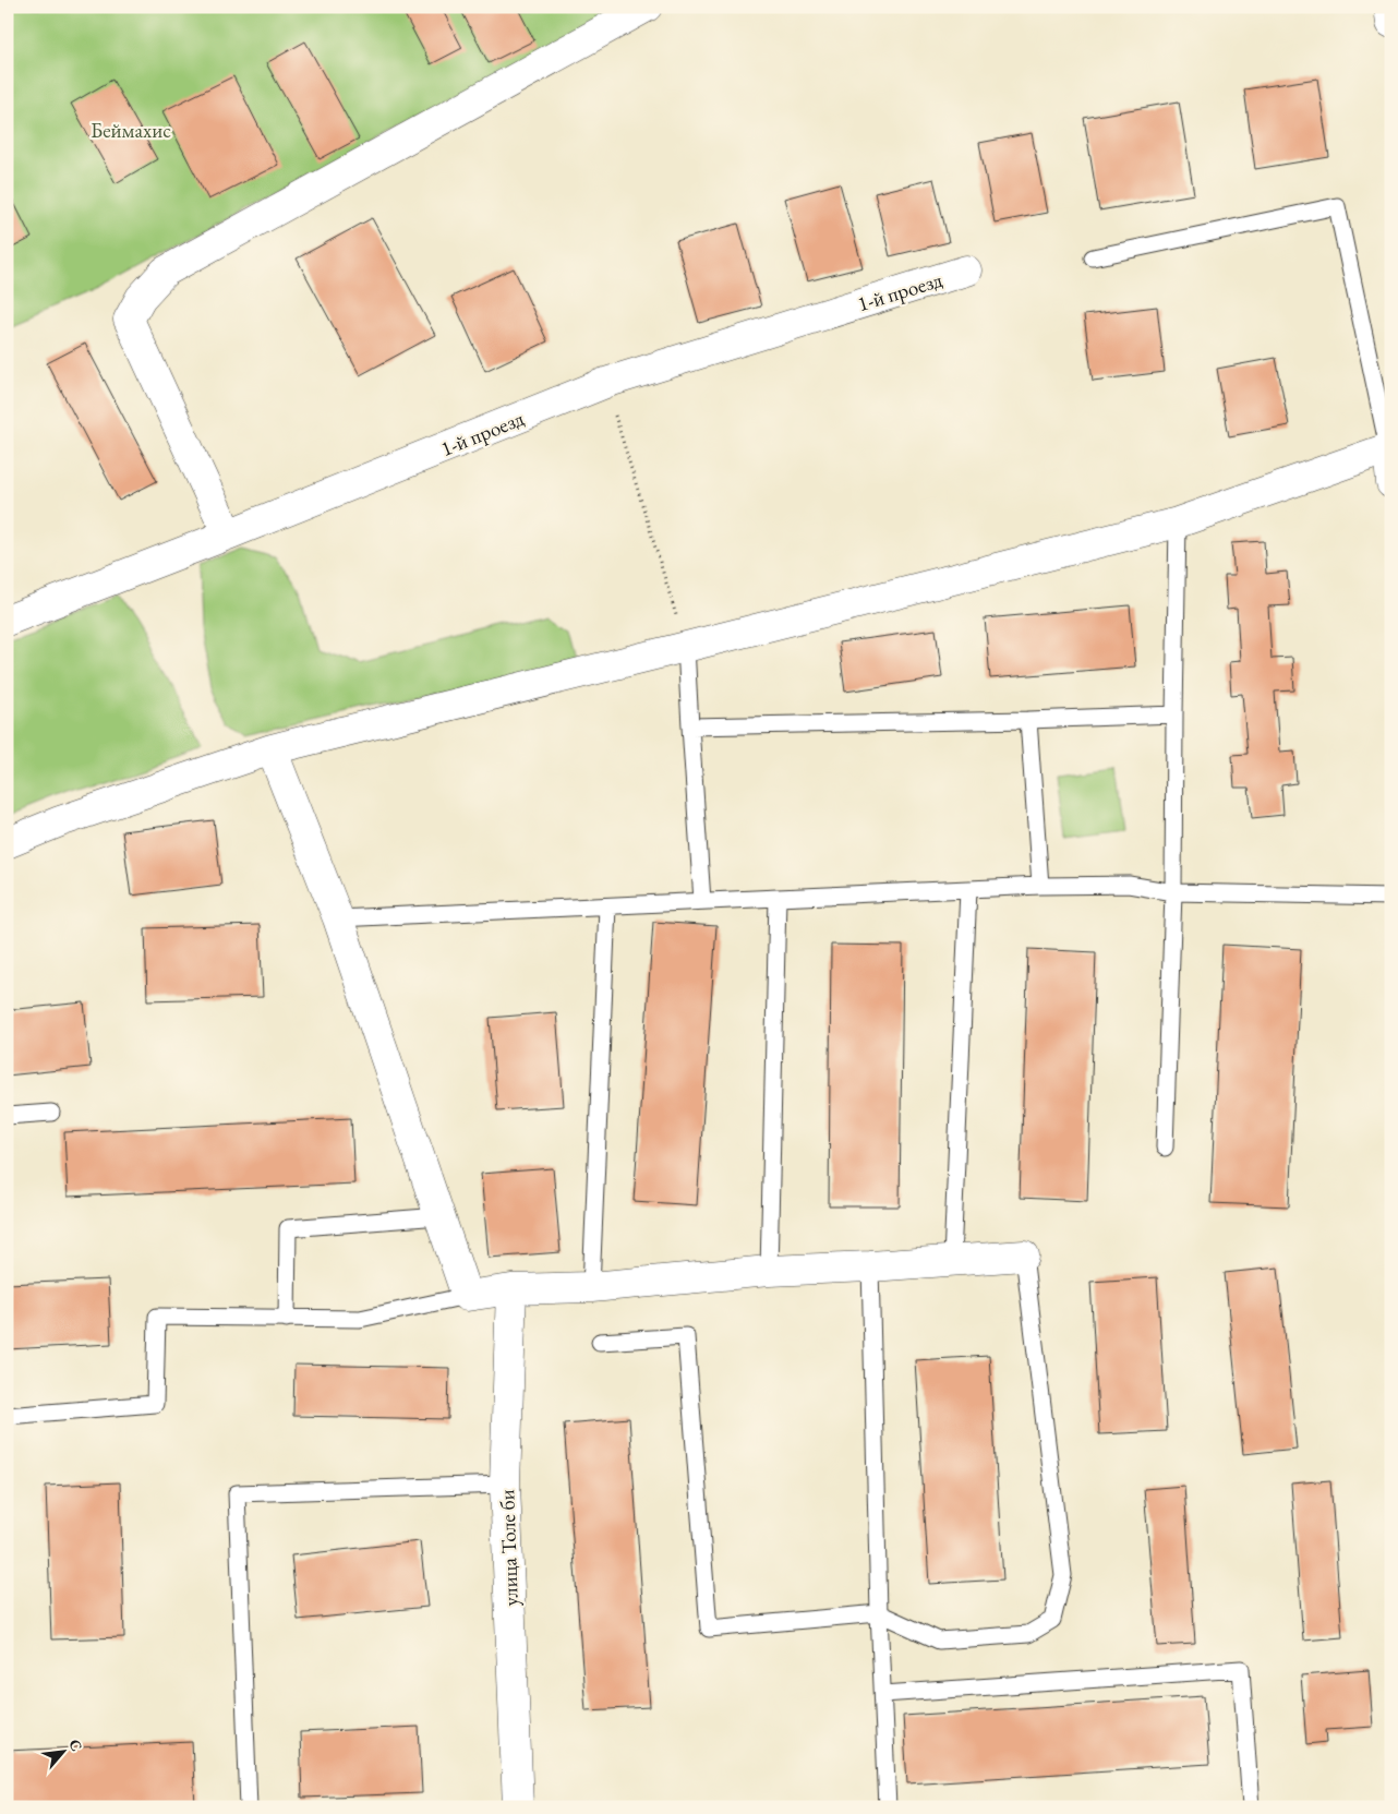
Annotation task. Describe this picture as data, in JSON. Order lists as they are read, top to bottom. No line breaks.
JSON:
{"streets":{"street":["1-й проезд","улица Толе би"]},"parks":["Беймахис"],"north":"top right"}
